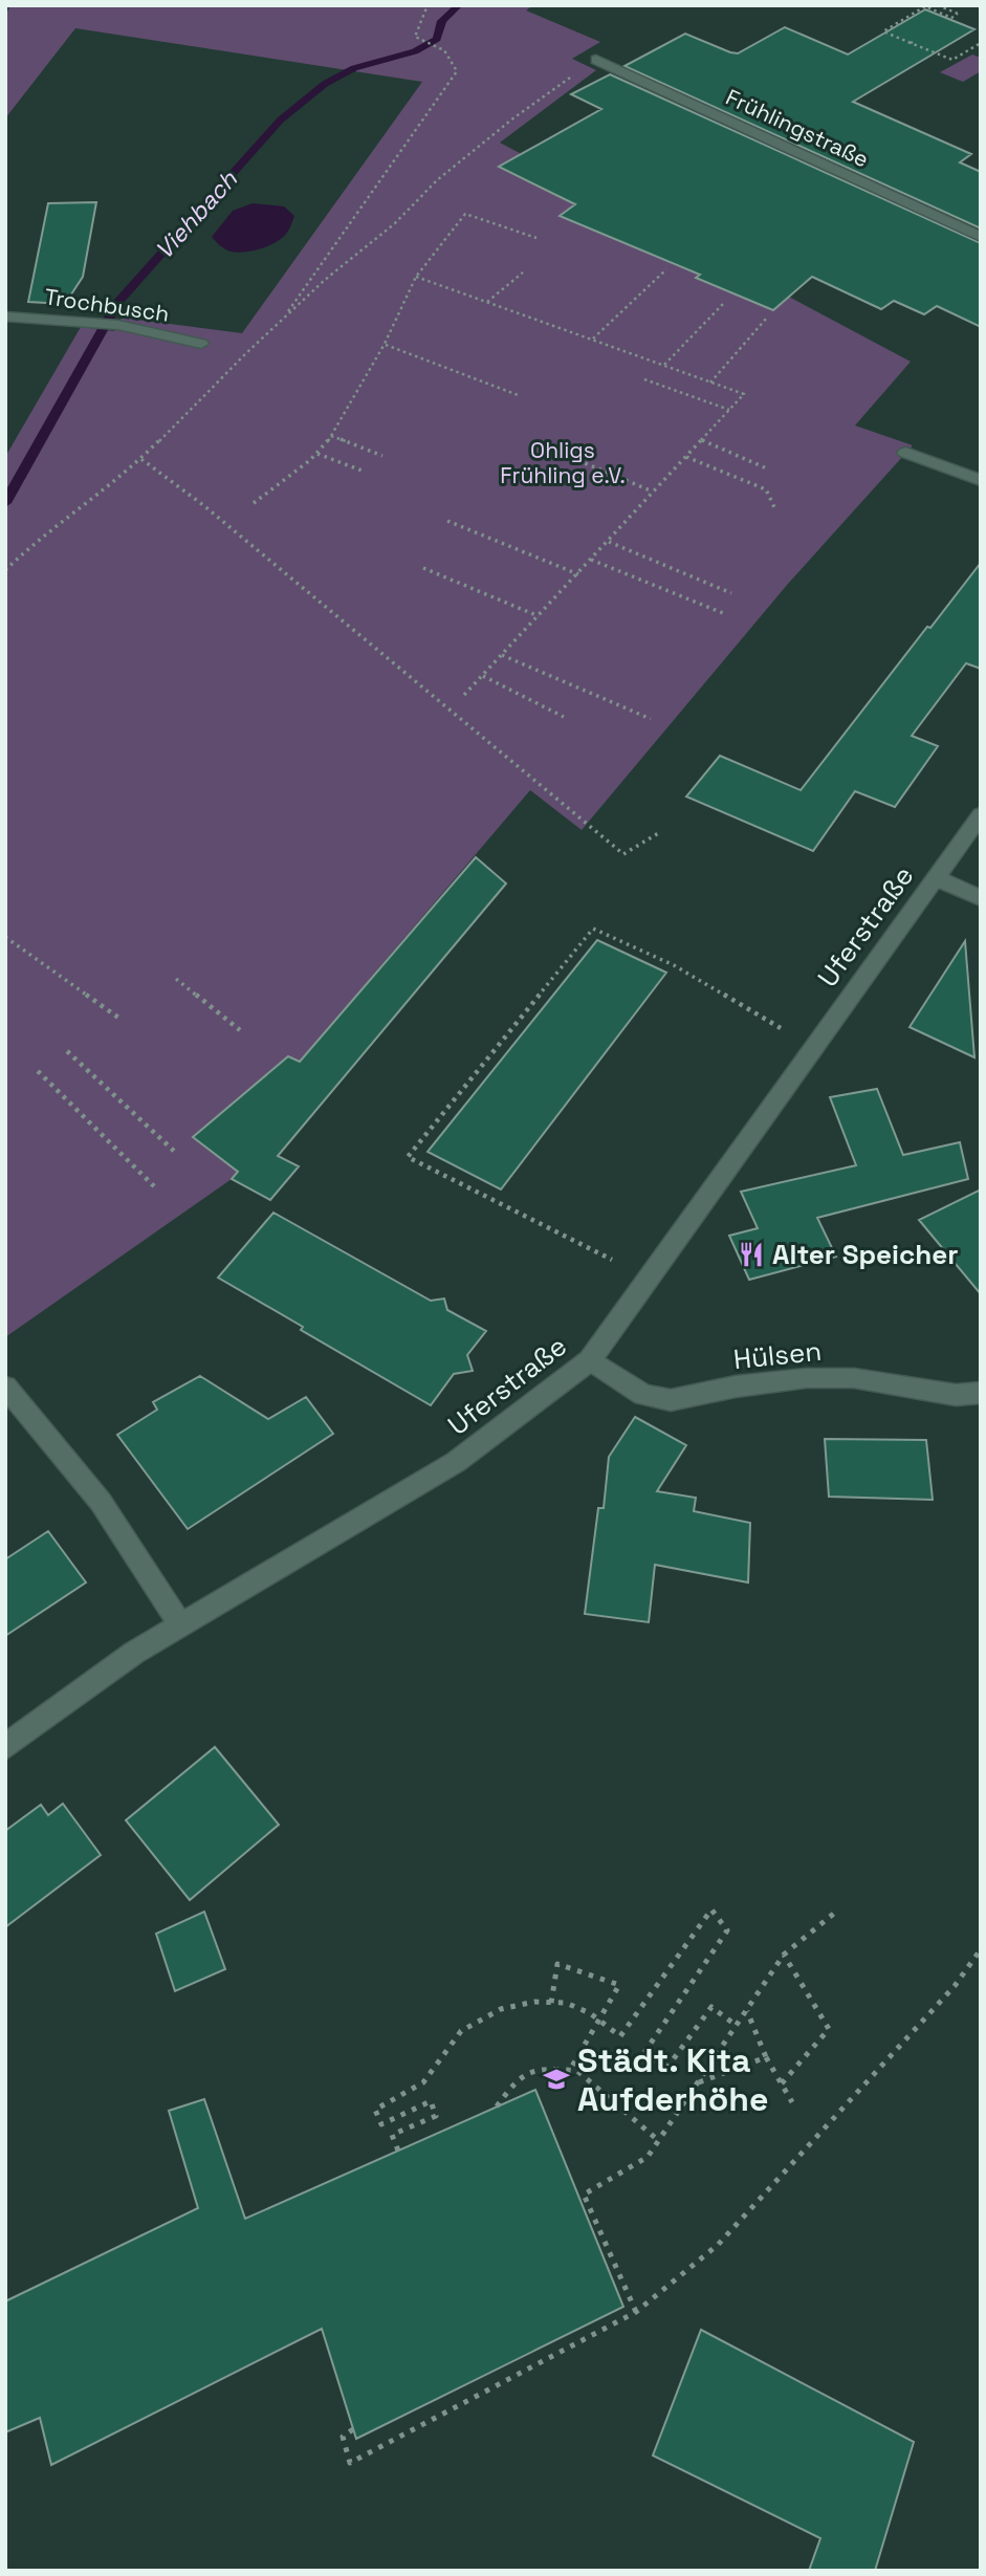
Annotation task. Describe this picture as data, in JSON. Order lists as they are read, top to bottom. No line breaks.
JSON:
{"streets":{"street":["Frühlingstraße","Trochbusch","Uferstraße","Hülsen"]},"crossings":[["Uferstraße","Hülsen"]],"water":["Viehbach"],"parks":["Ohligs Frühling e.V."],"places":{"restaurant":["Alter Speicher"],"school or university":["Städt. Kita Aufderhöhe"]}}
